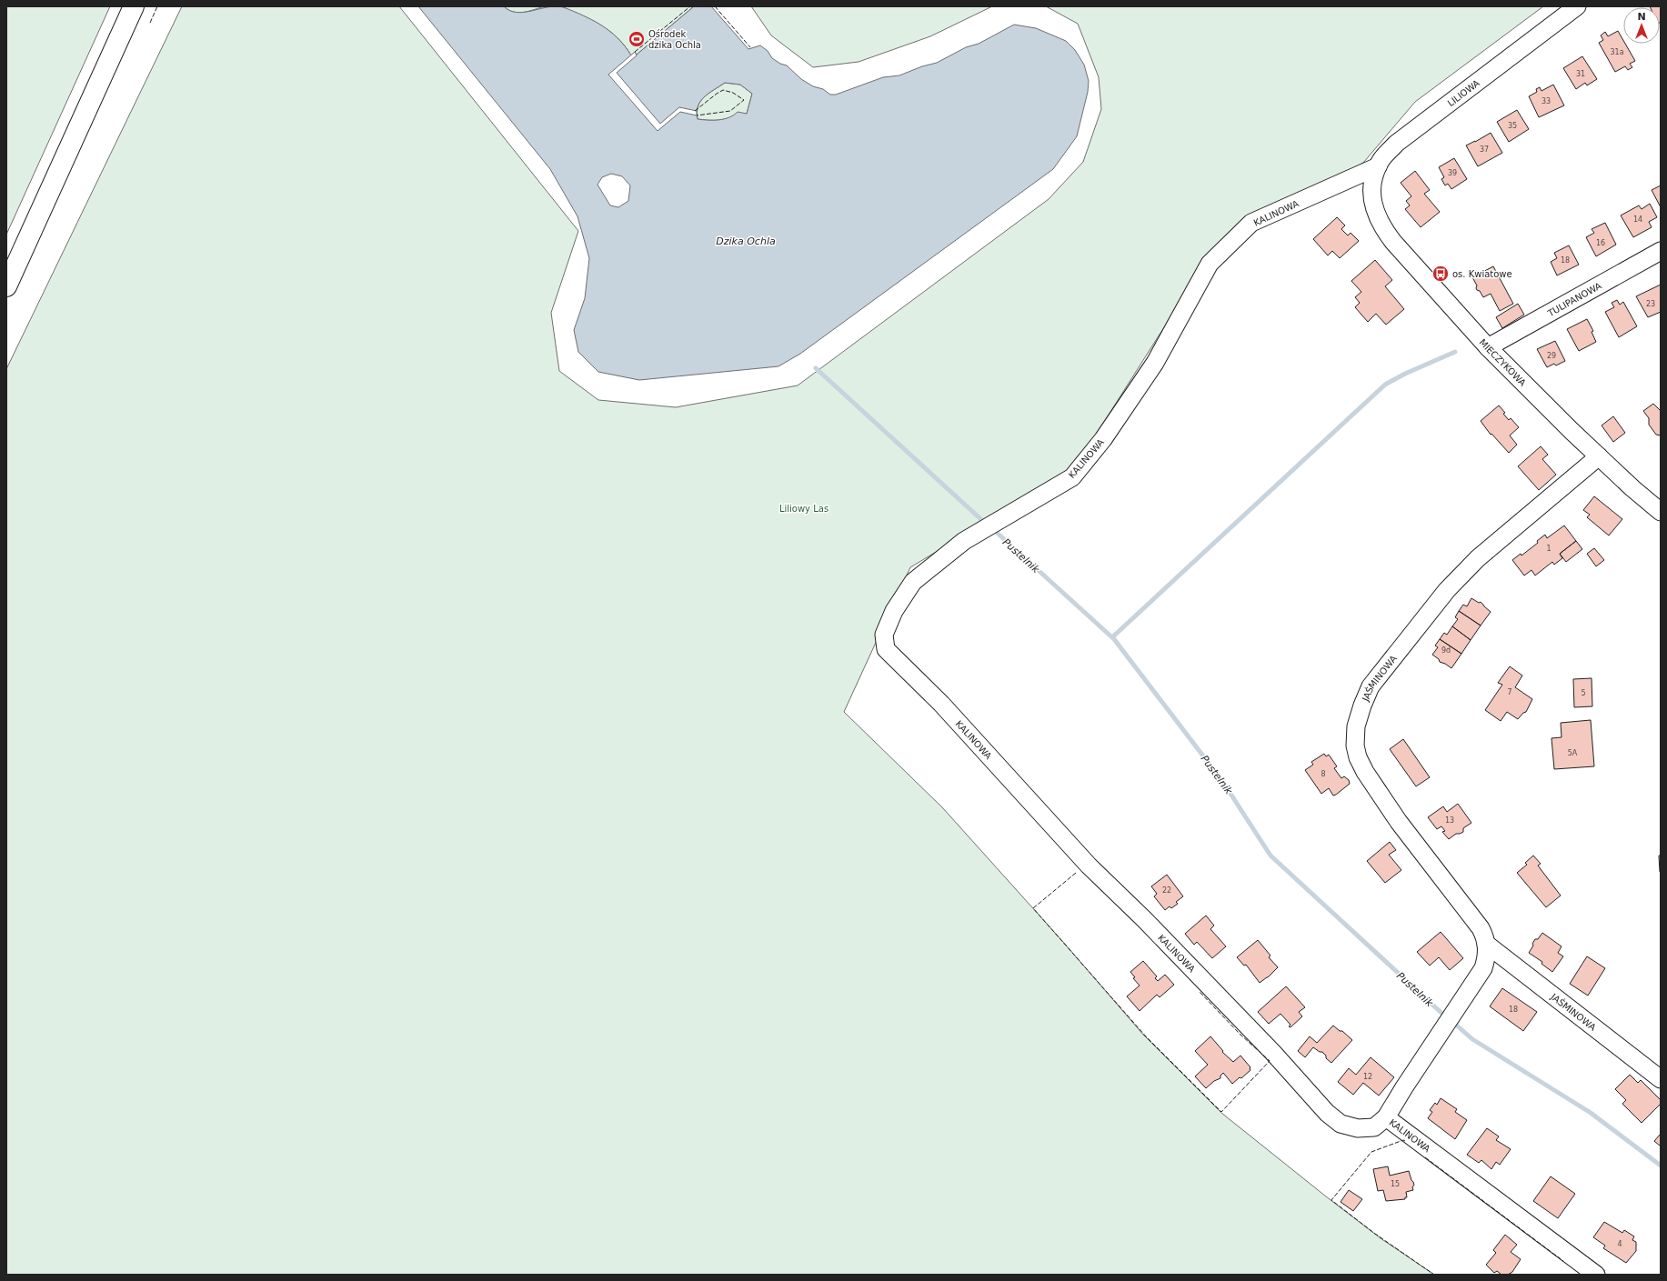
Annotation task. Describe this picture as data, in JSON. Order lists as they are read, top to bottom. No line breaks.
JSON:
{"streets":{"street":["LILIOWA","KALINOWA","TULIPANOWA","MIECZYKOWA","JAŚMINOWA"]},"crossings":[["LILIOWA","KALINOWA"],["LILIOWA","MIECZYKOWA"],["KALINOWA","JAŚMINOWA"],["TULIPANOWA","MIECZYKOWA"],["MIECZYKOWA","JAŚMINOWA"]],"water":["Dzika Ochla","Pustelnik"],"parks":["Liliowy Las"],"places":{"sports":["Ośrodek dzika Ochla"],"bus stop":["os. Kwiatowe"]},"house_numbers":["31a","31","33","35","37","39","14","16","18","23","29","1","9d","7","5","5A","8","13","22","18","12","15","4"],"north":"top"}
